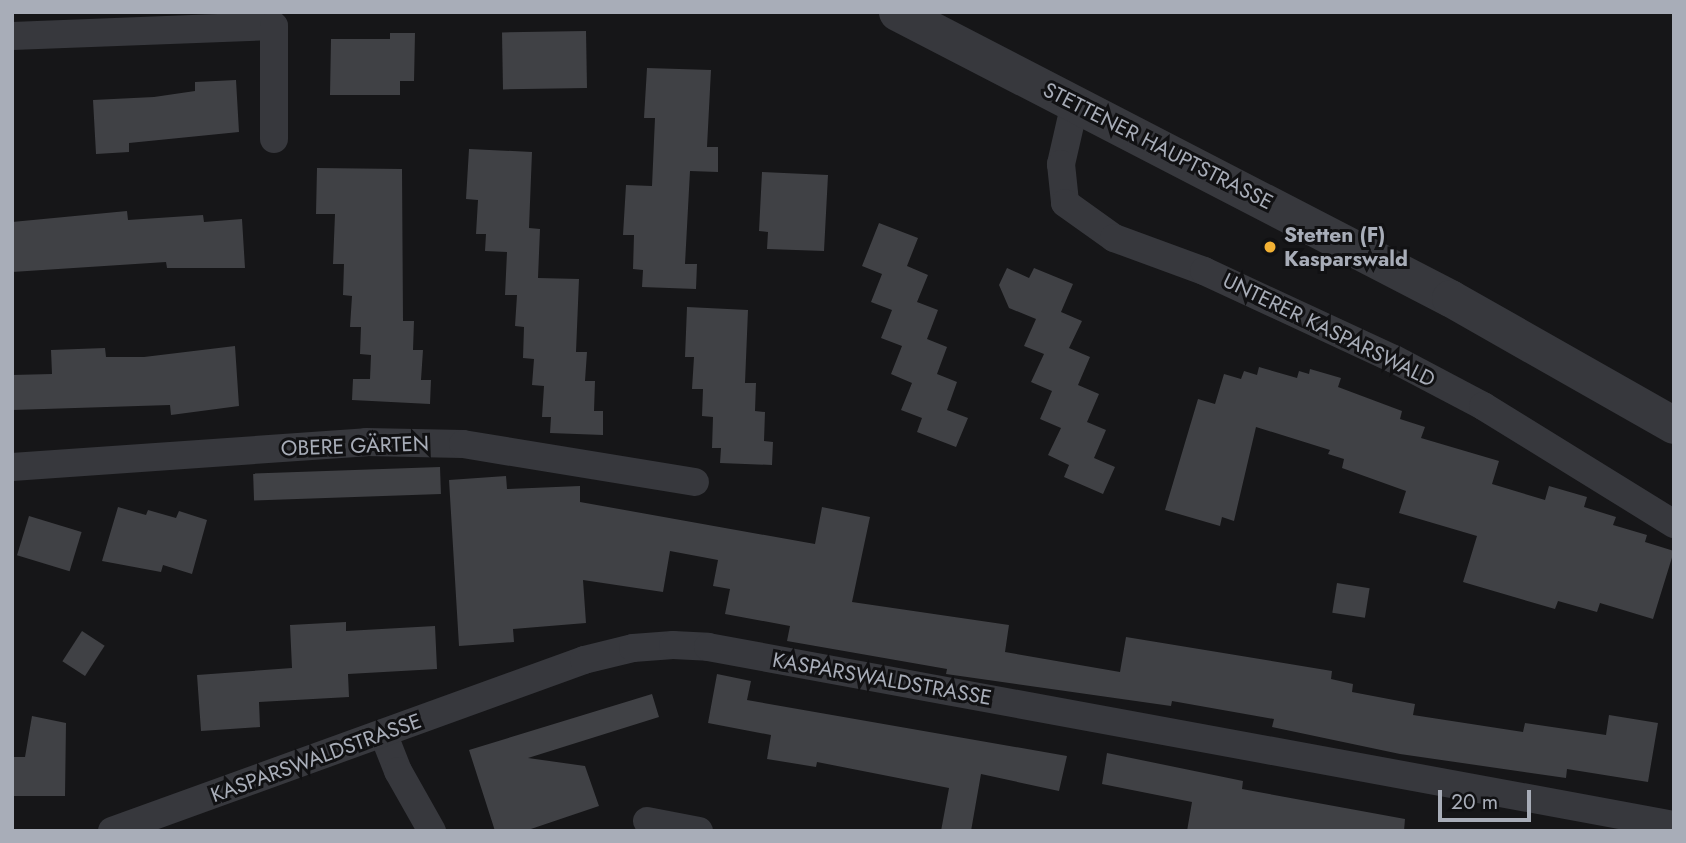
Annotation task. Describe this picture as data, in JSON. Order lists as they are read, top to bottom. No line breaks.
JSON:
{"streets":{"street":["STETTENER HAUPTSTRASSE","UNTERER KASPARSWALD","OBERE GÄRTEN","KASPARSWALDSTRASSE"]},"crossings":[["STETTENER HAUPTSTRASSE","UNTERER KASPARSWALD"]],"places":["Stetten (F) Kasparswald"],"scale_bar":"20 m"}
